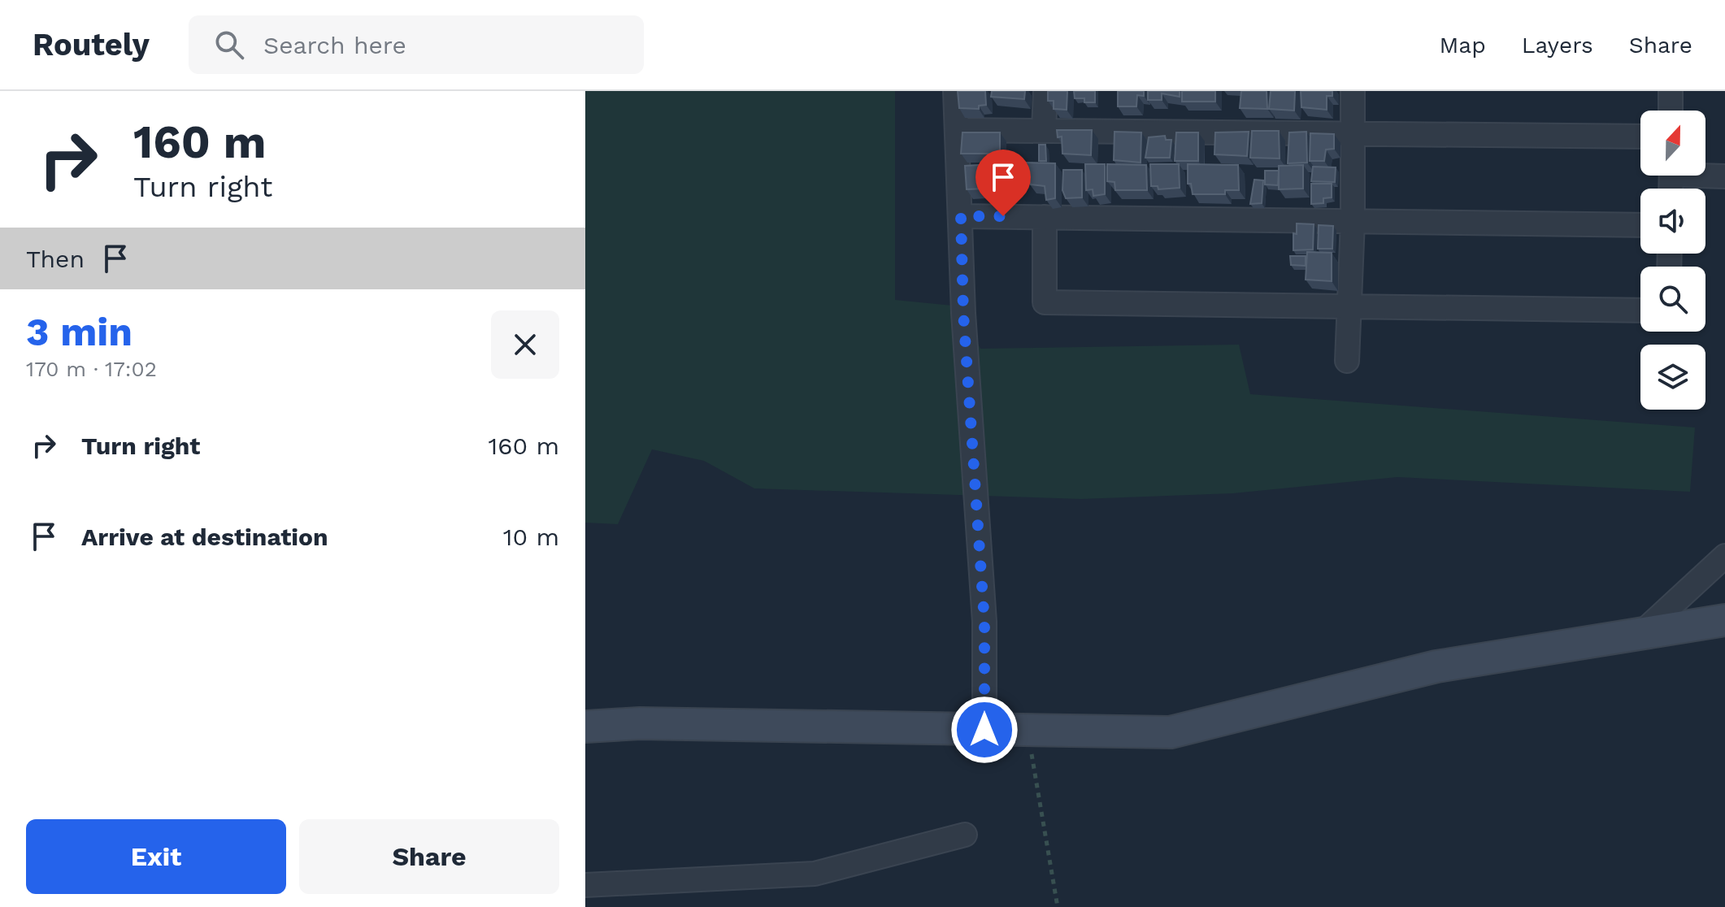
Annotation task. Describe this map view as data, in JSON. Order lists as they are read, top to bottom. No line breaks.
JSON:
{"north":"top","page":{"header":"Routely","search":"Search here","nav":["Map","Layers","Share"],"turn":["160 m","Turn right"],"then":"Then","heading":["3 min","170 m · 17:02"],"list":[{"name":"Turn right","value":"160 m"},{"name":"Arrive at destination","value":"10 m"}],"buttons":["Exit","Share"]}}
